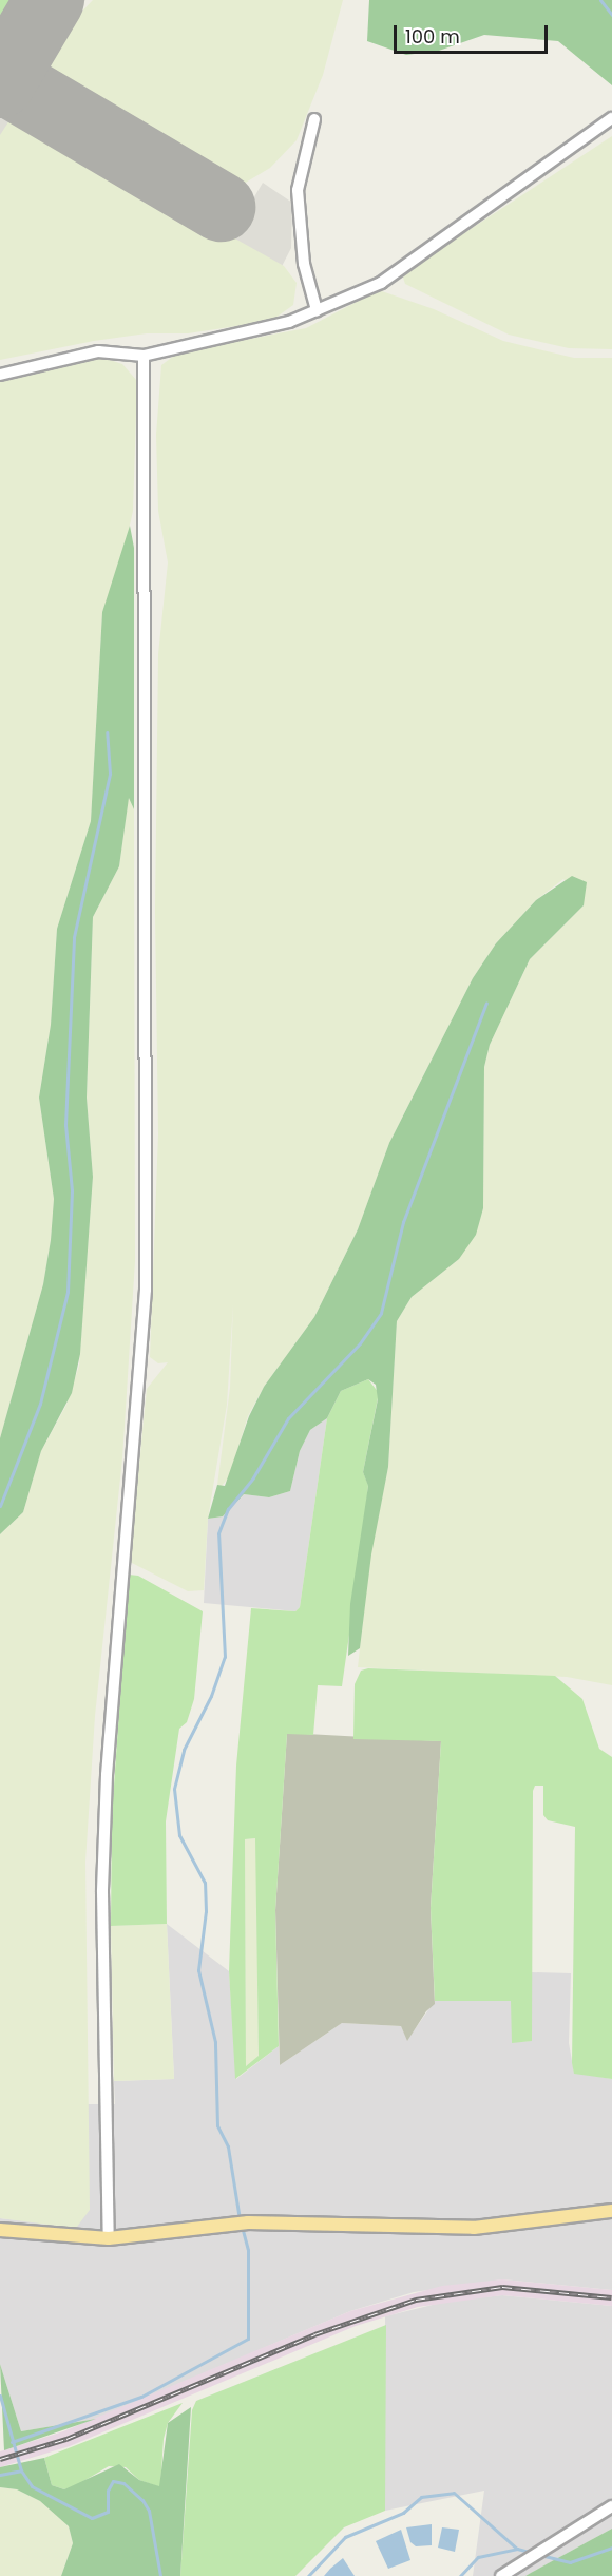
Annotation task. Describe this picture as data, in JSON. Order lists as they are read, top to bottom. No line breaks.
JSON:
{"scale_bar":"100 m"}
